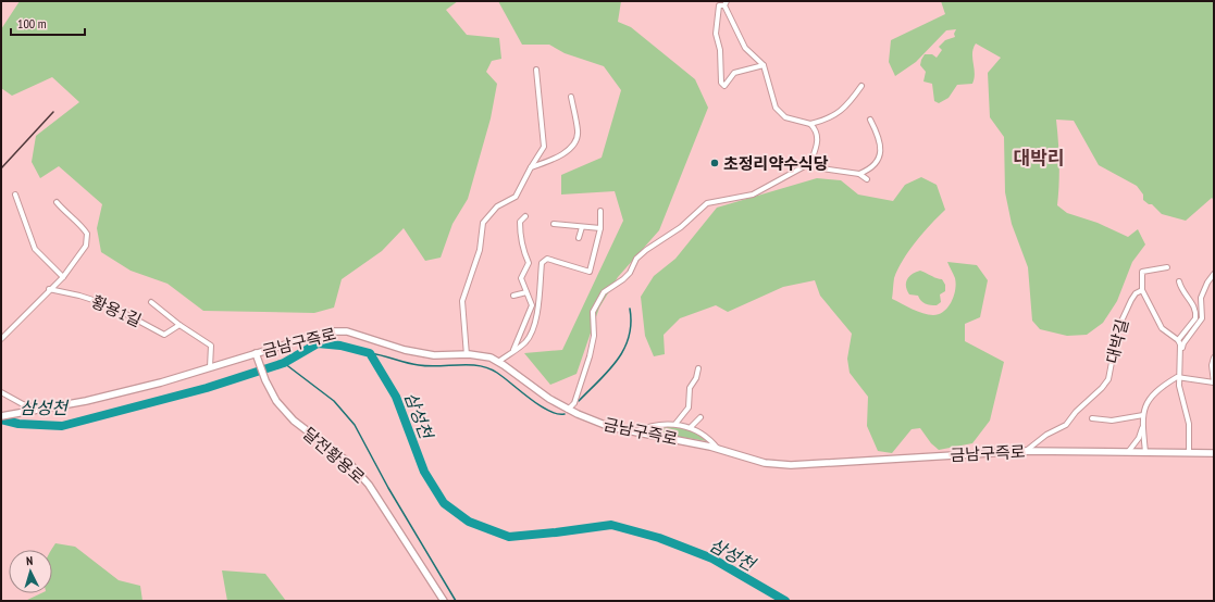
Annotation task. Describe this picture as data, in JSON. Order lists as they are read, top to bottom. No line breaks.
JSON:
{"streets":{"main road":["금남구즉로","달전황용로"],"street":["황용1길","대박길"]},"crossings":[["황용1길","금남구즉로"],["대박길","금남구즉로"],["금남구즉로","달전황용로"]],"districts":["대박리"],"water":["삼성천"],"places":["초정리약수식당"],"scale_bar":"100 m","north":"top"}
